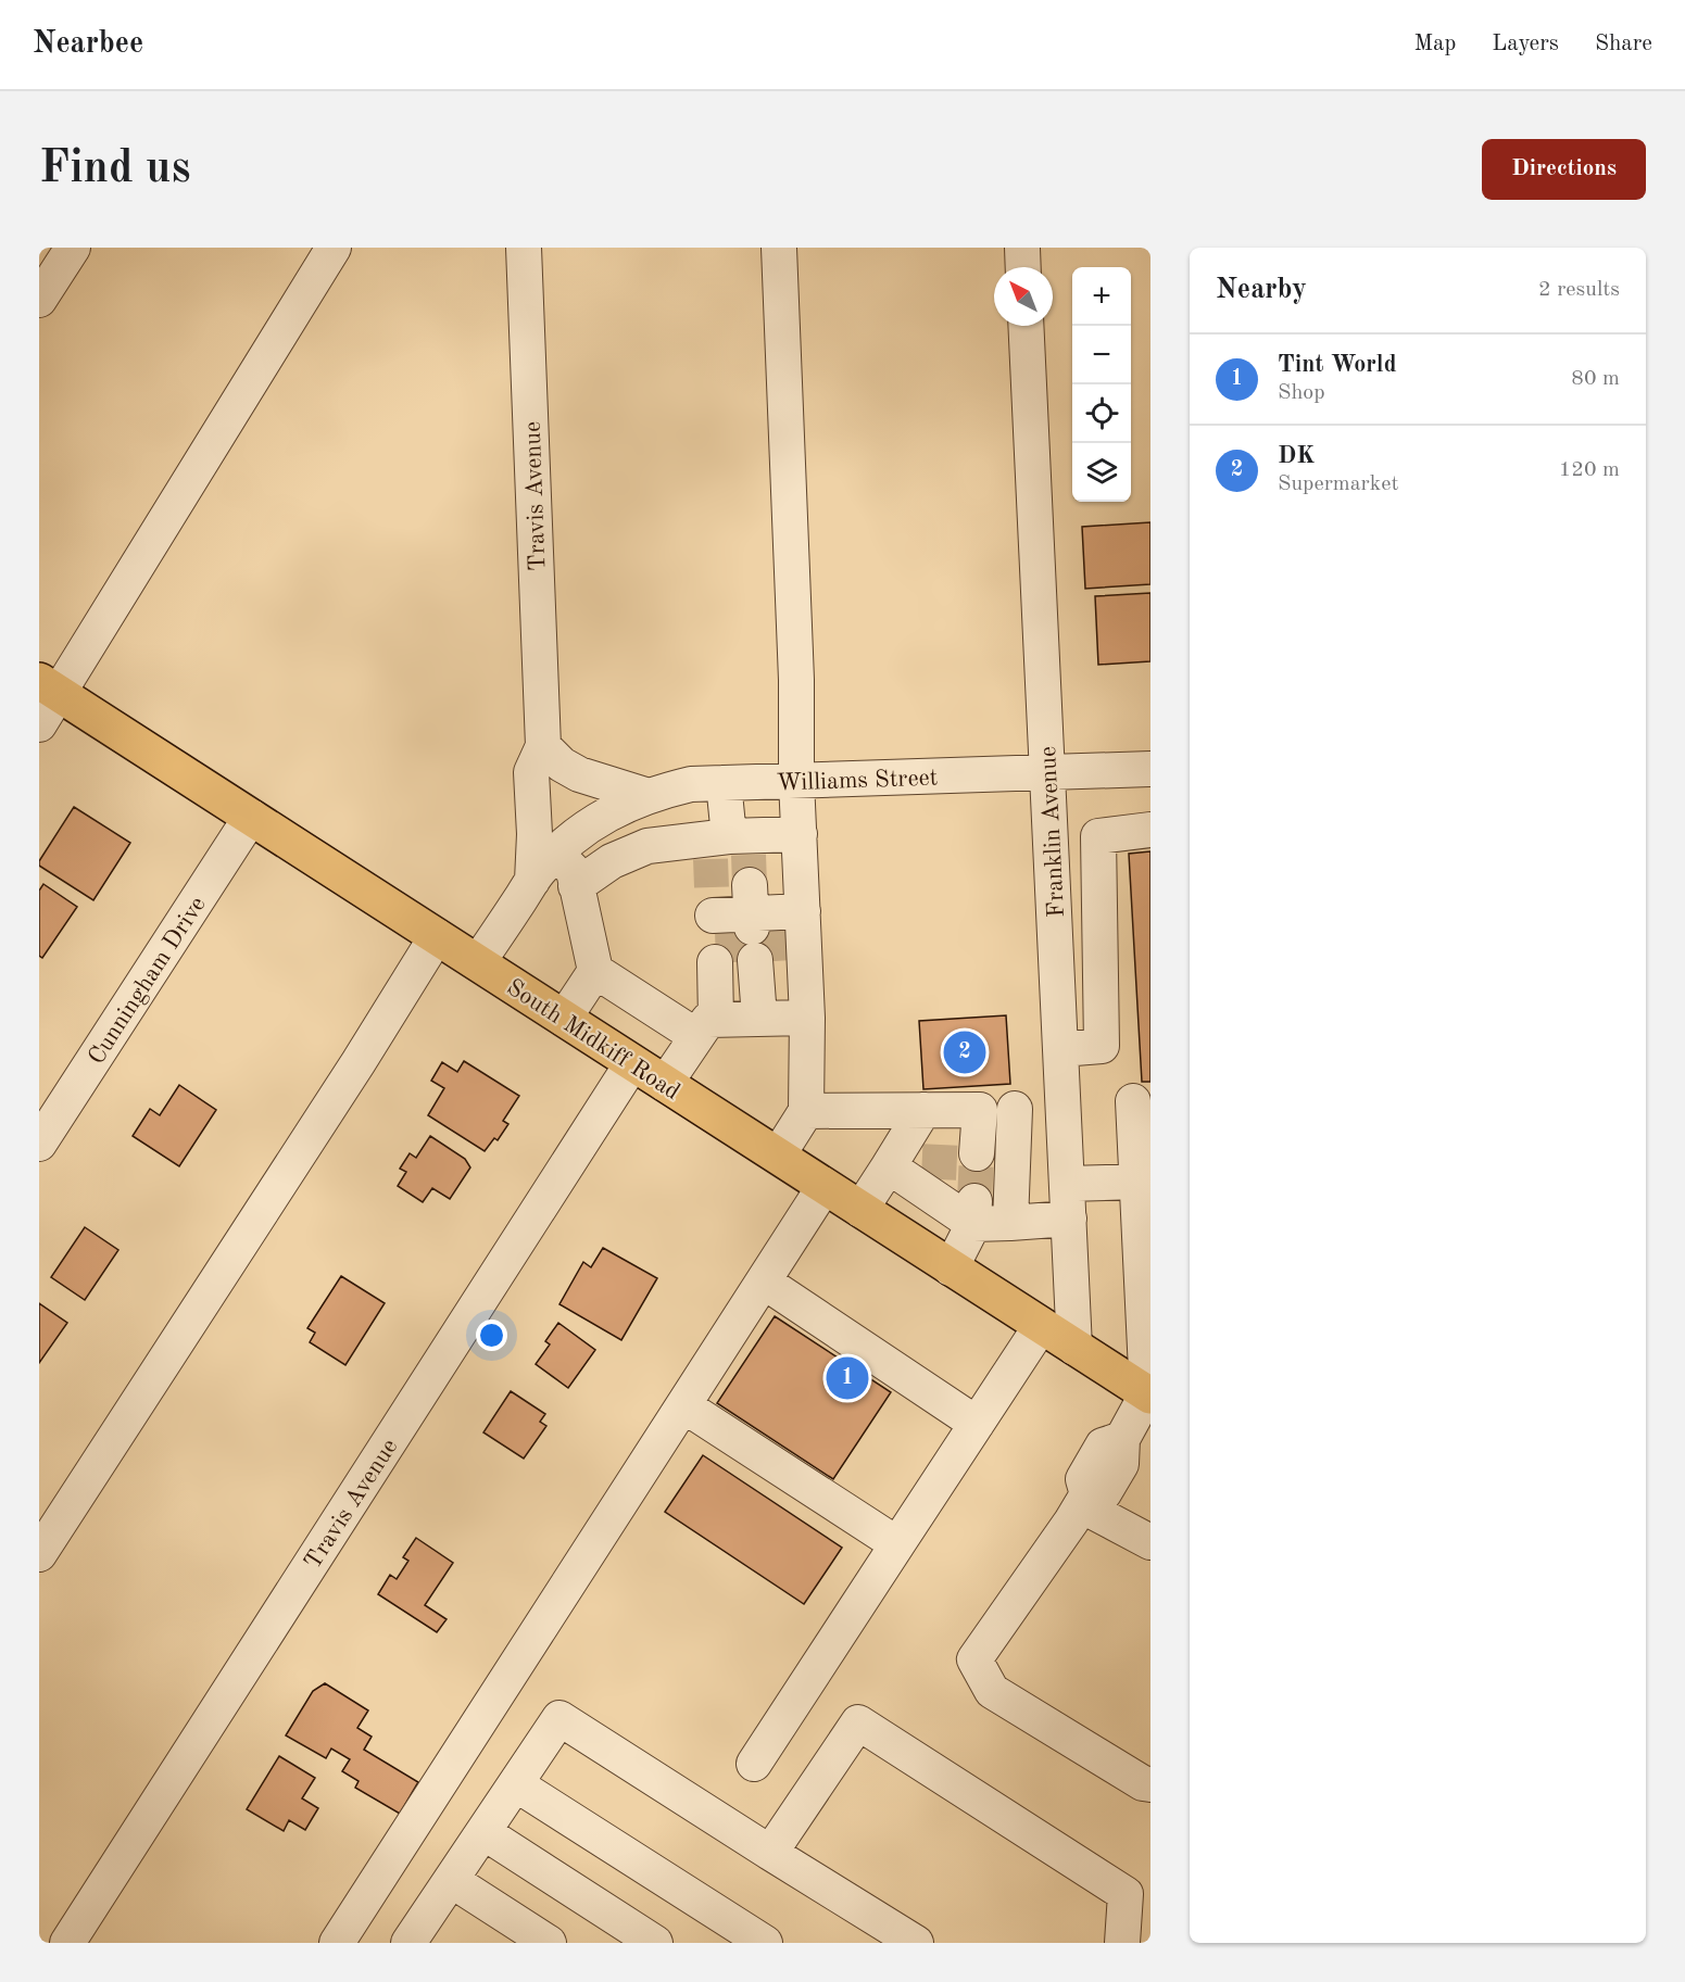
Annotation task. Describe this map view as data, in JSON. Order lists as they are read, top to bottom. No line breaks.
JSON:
{"streets":{"main road":["South Midkiff Road"],"street":["Travis Avenue","Williams Street","Franklin Avenue","Cunningham Drive"]},"crossings":[["Travis Avenue","South Midkiff Road"],["Williams Street","Franklin Avenue"],["Franklin Avenue","South Midkiff Road"],["Cunningham Drive","South Midkiff Road"]],"north":"top left","page":{"header":"Nearbee","nav":["Map","Layers","Share"],"buttons":"Directions","title":"Find us","heading":["Nearby","2 results"],"map_buttons":["+","−"],"list":[{"mark":"1","name":"Tint World","note":"Shop","value":"80 m"},{"mark":"2","name":"DK","note":"Supermarket","value":"120 m"}],"pins":["2","1"]}}
